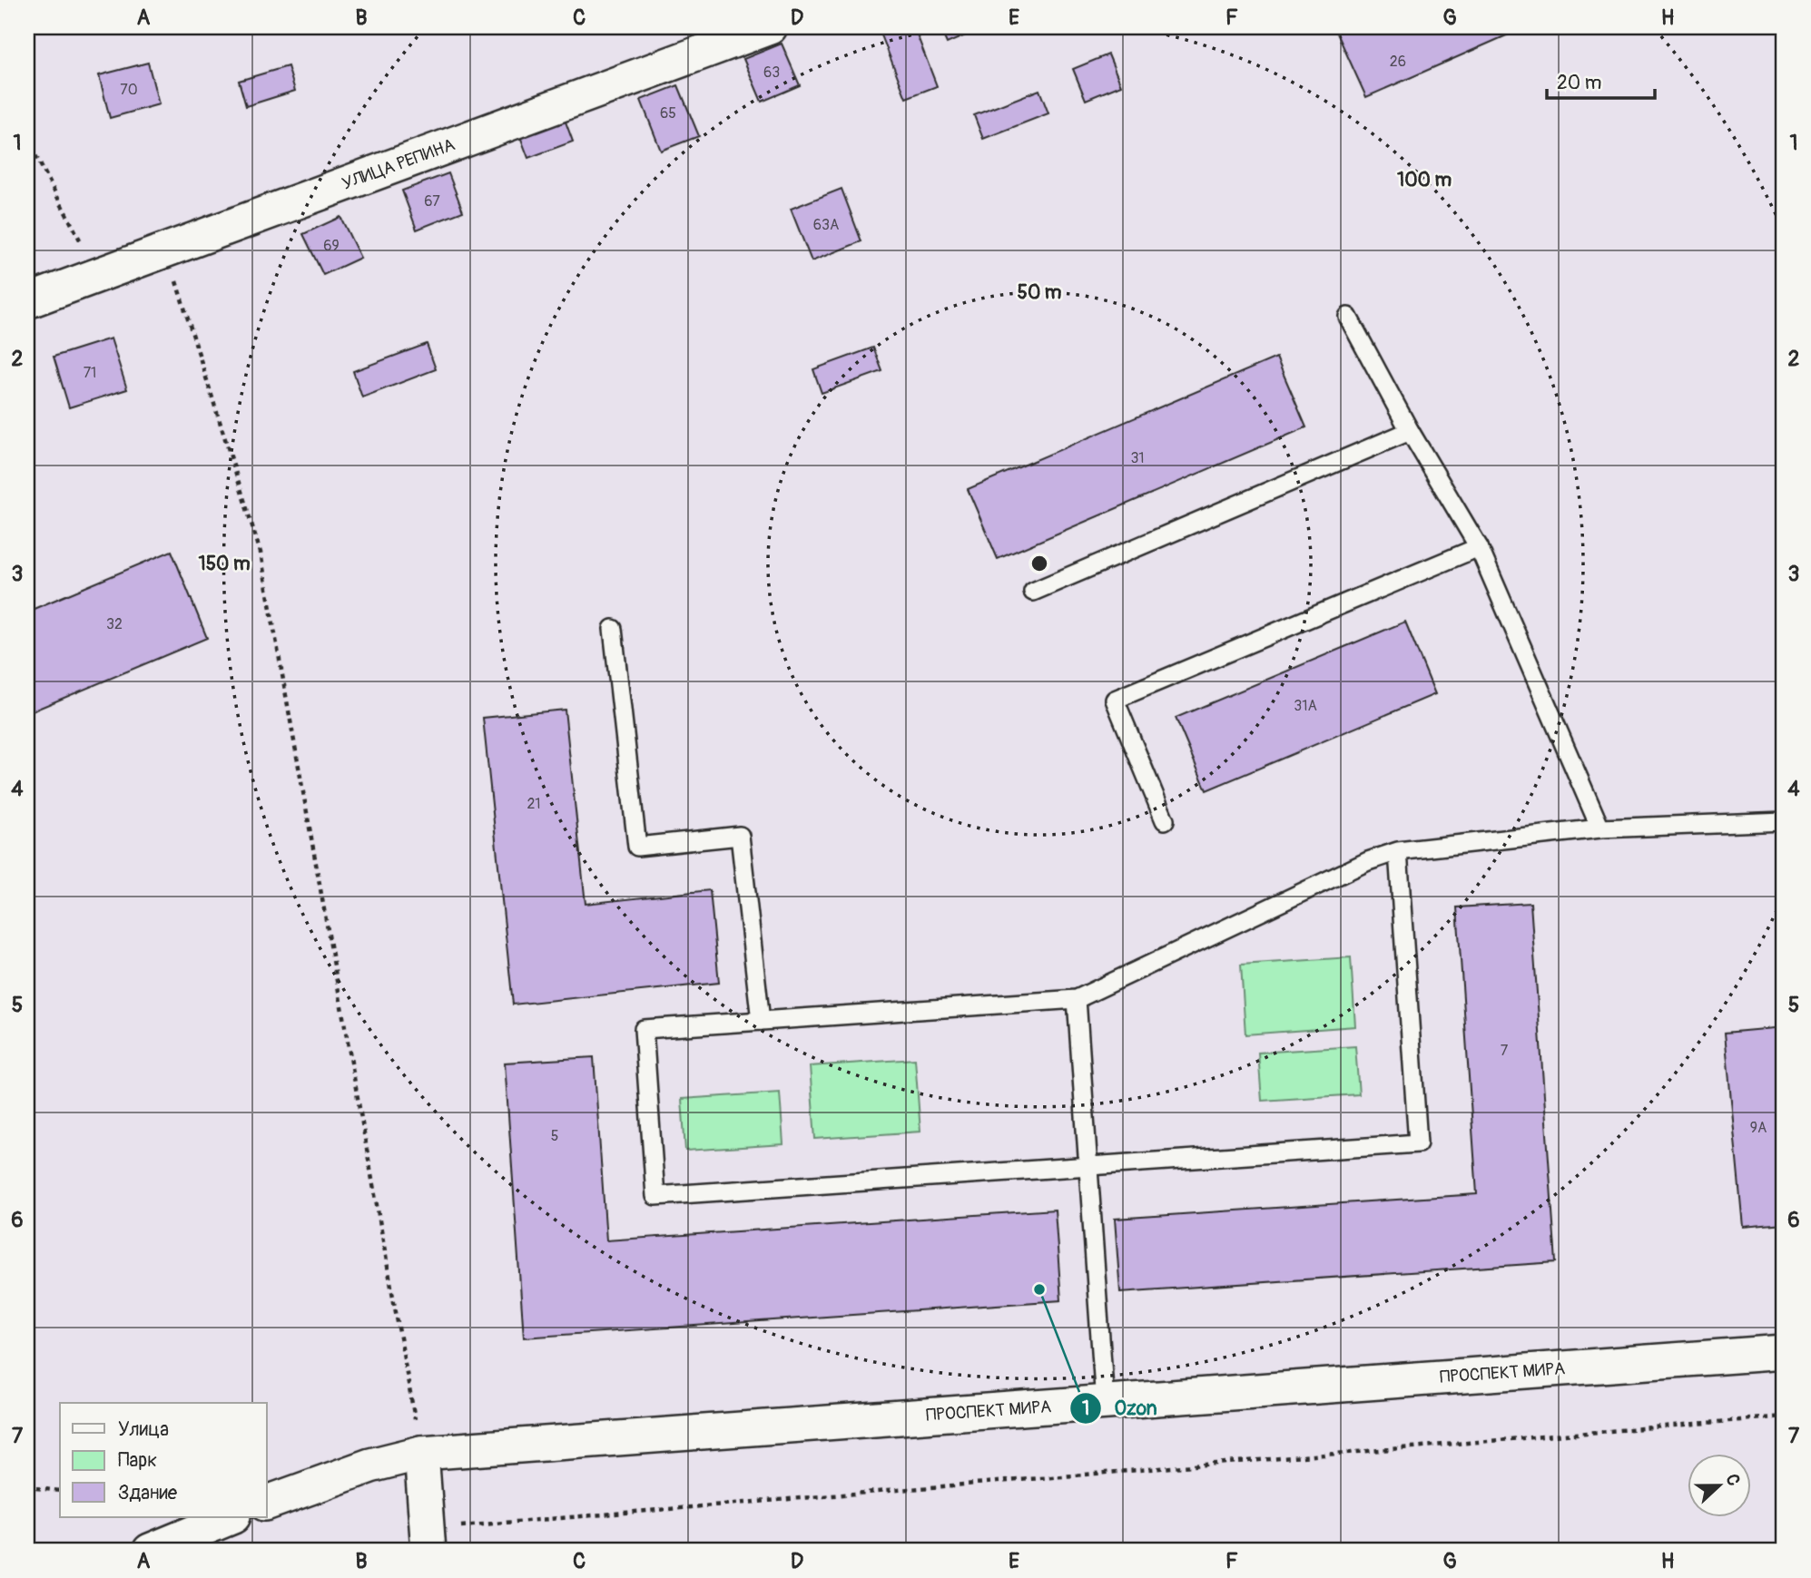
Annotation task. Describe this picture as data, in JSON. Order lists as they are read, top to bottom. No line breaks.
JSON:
{"streets":{"street":["УЛИЦА РЕПИНА","ПРОСПЕКТ МИРА"]},"places":["Ozon"],"house_numbers":["26","63","70","65","67","63А","69","71","31","32","31А","21","7","9А","5"],"legend":["Улица","Парк","Здание"],"scale_bar":"20 m","north":"right","grid":{"columns":["A","B","C","D","E","F","G","H"],"rows":["1","2","3","4","5","6","7"]},"rings":["100 m","50 m","150 m"]}
